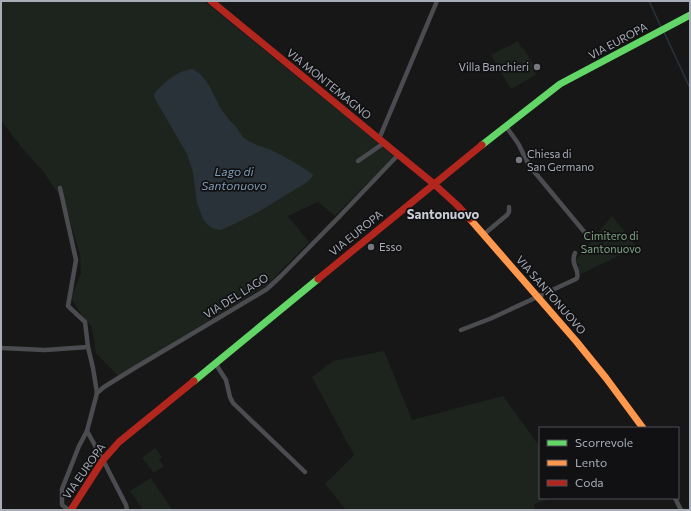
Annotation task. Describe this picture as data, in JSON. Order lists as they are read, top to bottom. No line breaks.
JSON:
{"streets":{"main road":["VIA EUROPA","VIA MONTEMAGNO","VIA SANTONUOVO"],"street":["VIA DEL LAGO"]},"crossings":[["VIA EUROPA","VIA MONTEMAGNO"],["VIA EUROPA","VIA SANTONUOVO"],["VIA MONTEMAGNO","VIA SANTONUOVO"],["VIA MONTEMAGNO","VIA DEL LAGO"]],"districts":["Santonuovo"],"water":["Lago di Santonuovo"],"parks":["Cimitero di Santonuovo"],"places":["Villa Banchieri","Chiesa di San Germano","Esso"],"legend":["Scorrevole","Lento","Coda"]}
